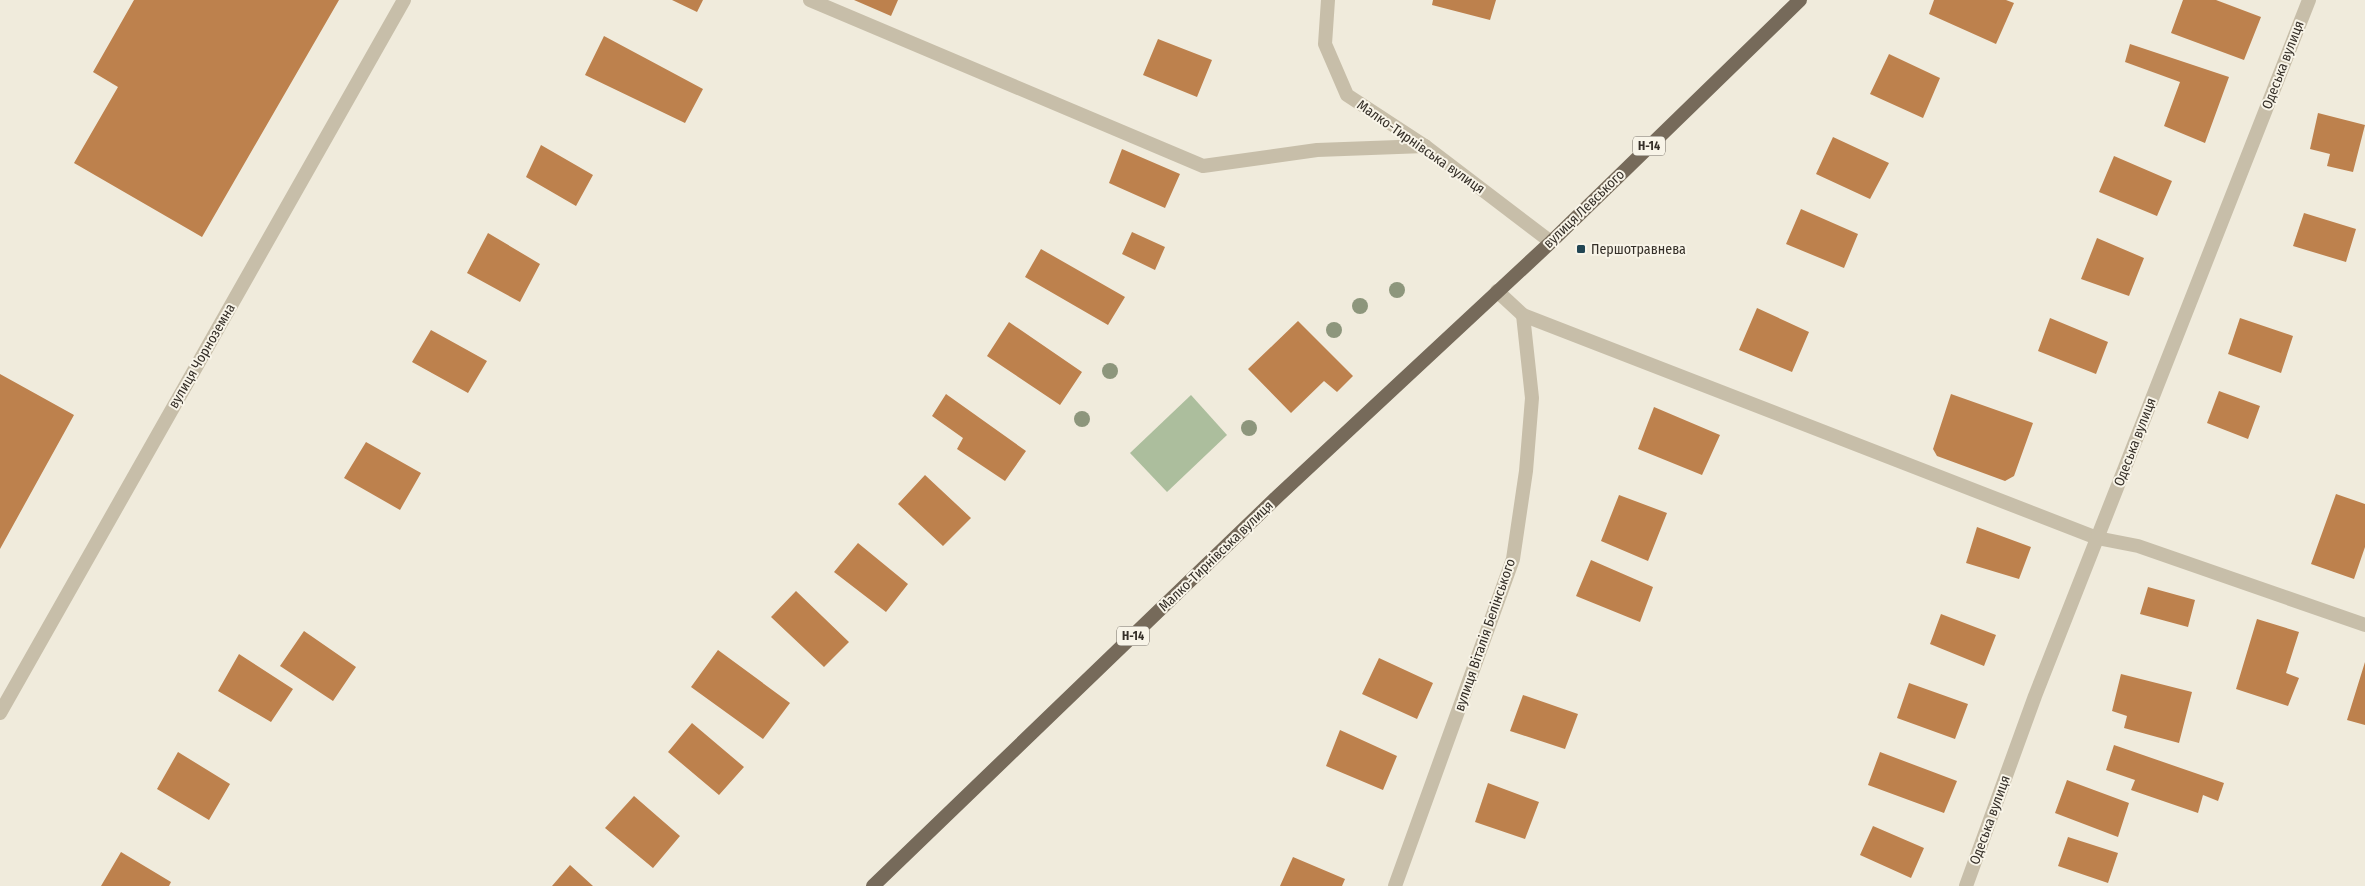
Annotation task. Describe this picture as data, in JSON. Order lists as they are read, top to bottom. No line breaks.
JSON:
{"streets":{"main road":["Н-14","Малко-Тирнівська вулиця","вулиця Левського"],"street":["Одеська вулиця","вулиця Чорноземна","вулиця Віталія Белінського"]},"crossings":[["Малко-Тирнівська вулиця","вулиця Левського"]],"places":{"transit":["Першотравнева"]}}
